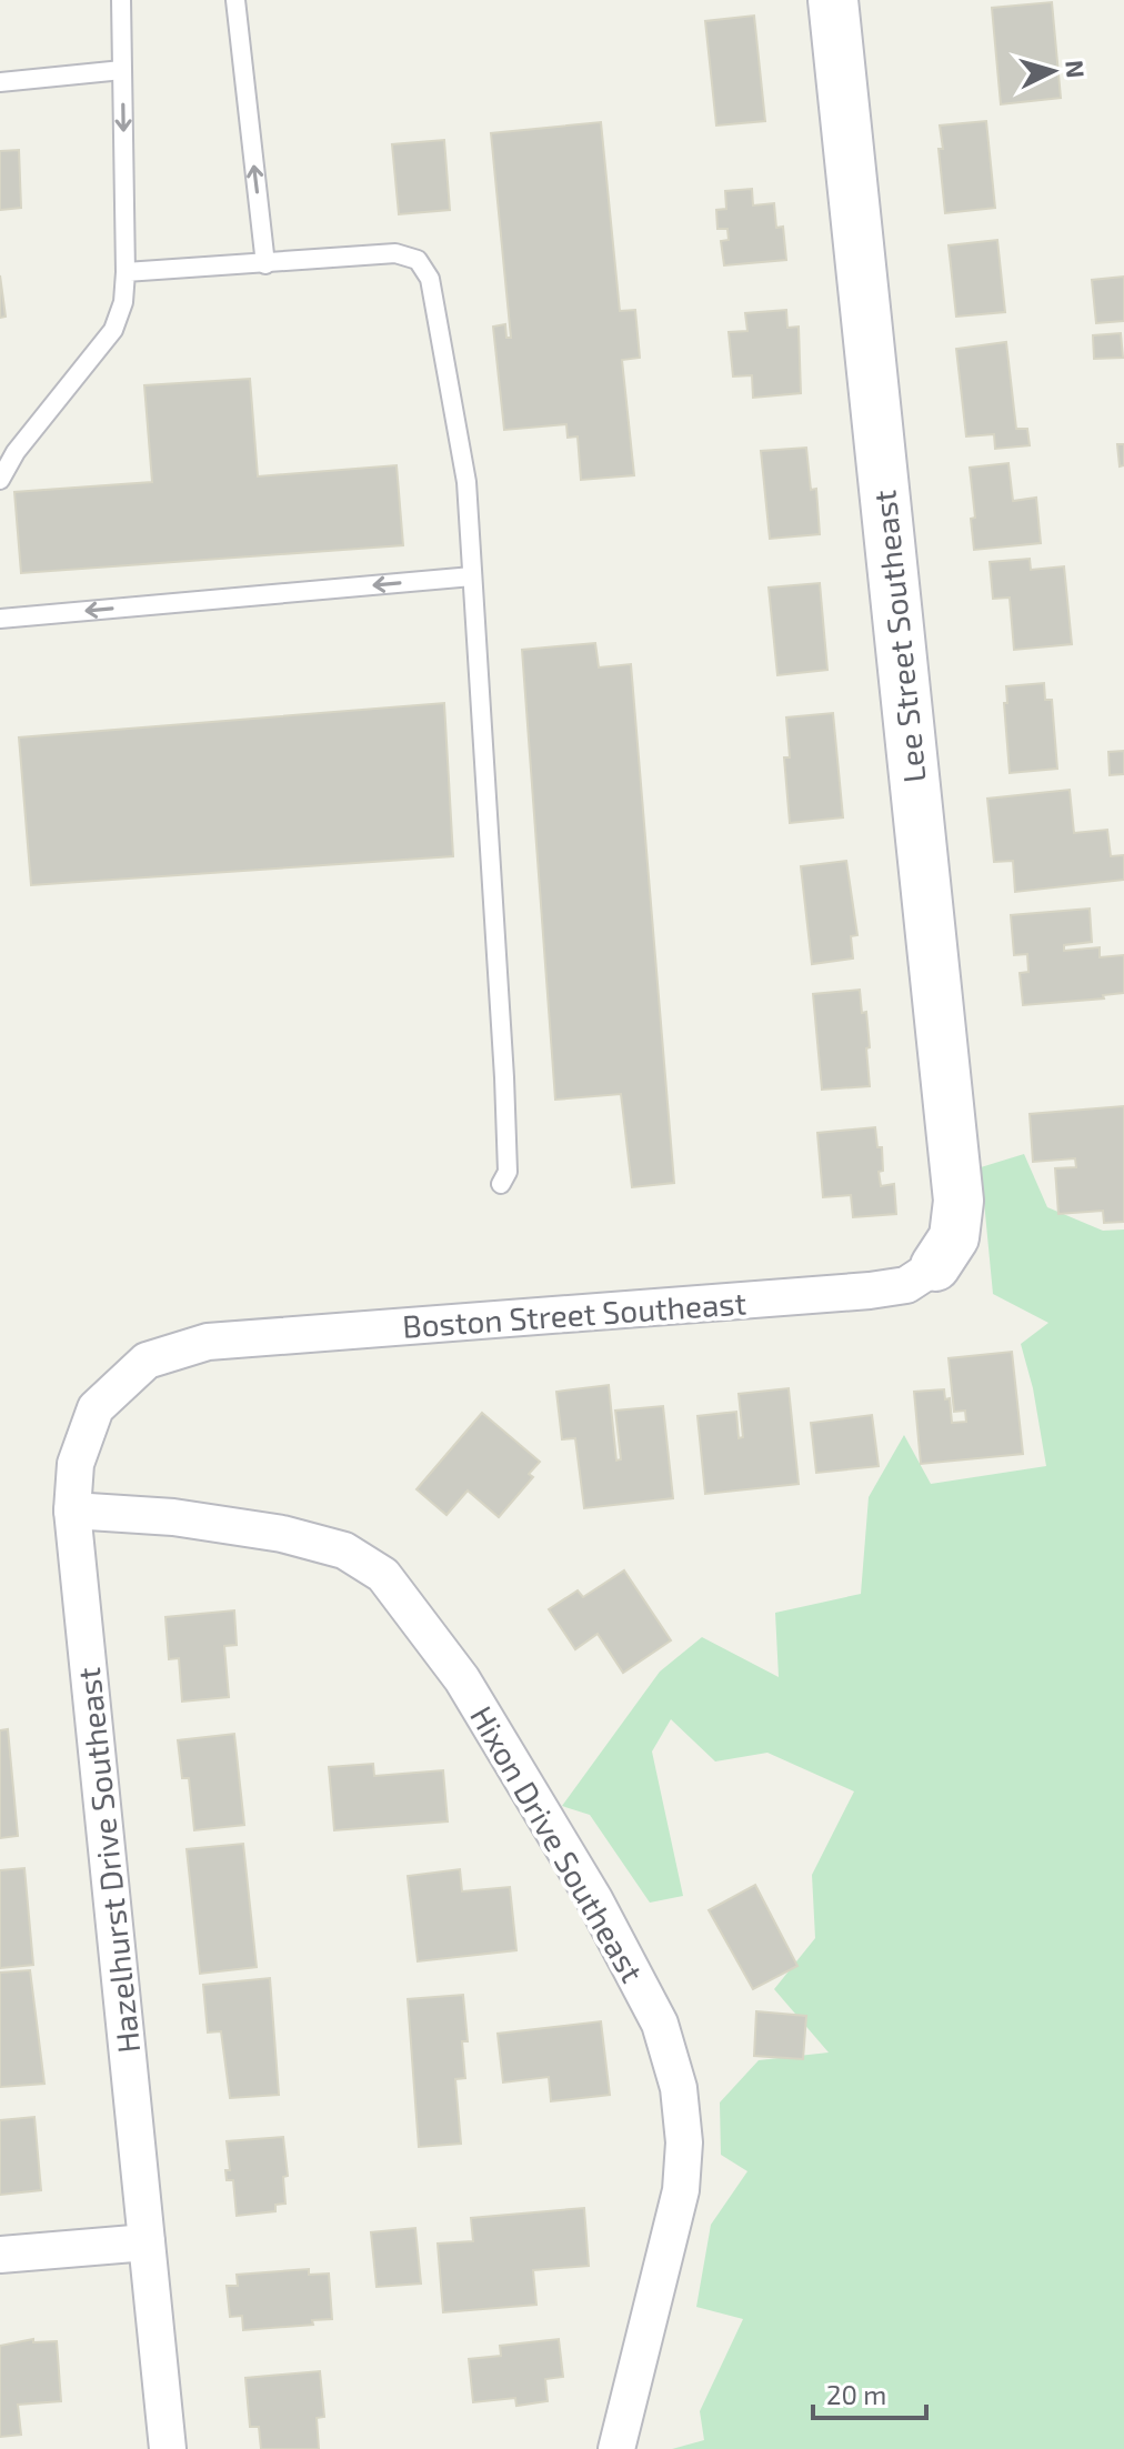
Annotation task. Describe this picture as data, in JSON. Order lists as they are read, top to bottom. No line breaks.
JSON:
{"streets":{"street":["Lee Street Southeast","Boston Street Southeast","Hixon Drive Southeast","Hazelhurst Drive Southeast"]},"crossings":[["Lee Street Southeast","Boston Street Southeast"],["Boston Street Southeast","Hazelhurst Drive Southeast"],["Hixon Drive Southeast","Hazelhurst Drive Southeast"]],"scale_bar":"20 m","north":"right"}
